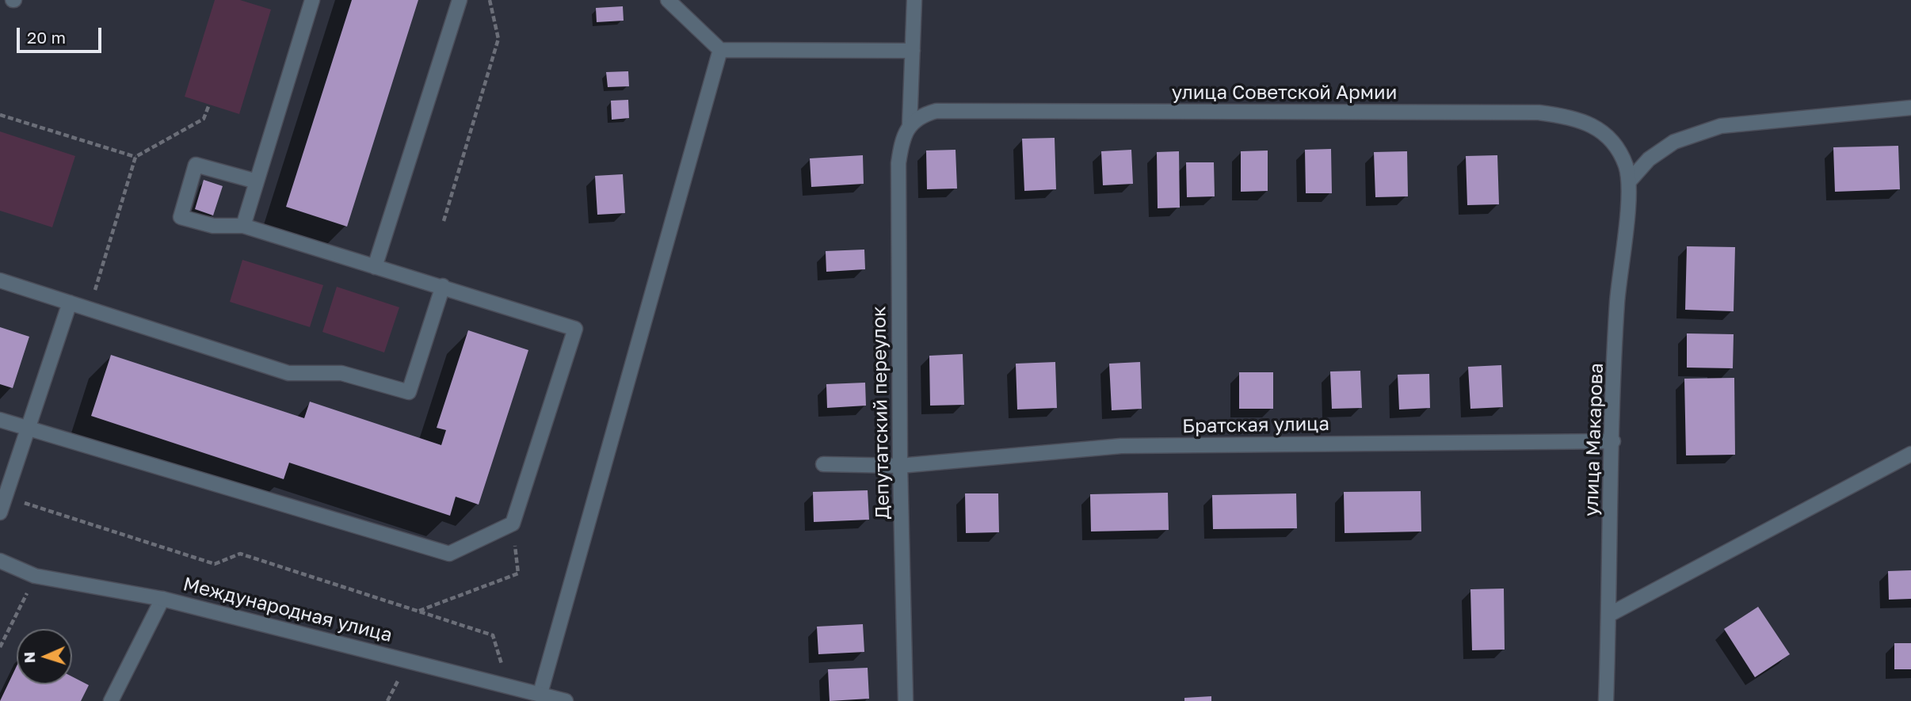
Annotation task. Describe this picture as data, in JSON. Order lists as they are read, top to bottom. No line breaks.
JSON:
{"streets":{"street":["улица Советской Армии","Депутатский переулок","Братская улица","улица Макарова","Международная улица"]},"crossings":[["улица Советской Армии","Депутатский переулок"],["улица Советской Армии","улица Макарова"],["Депутатский переулок","Братская улица"],["Братская улица","улица Макарова"]],"scale_bar":"20 m","north":"left"}
